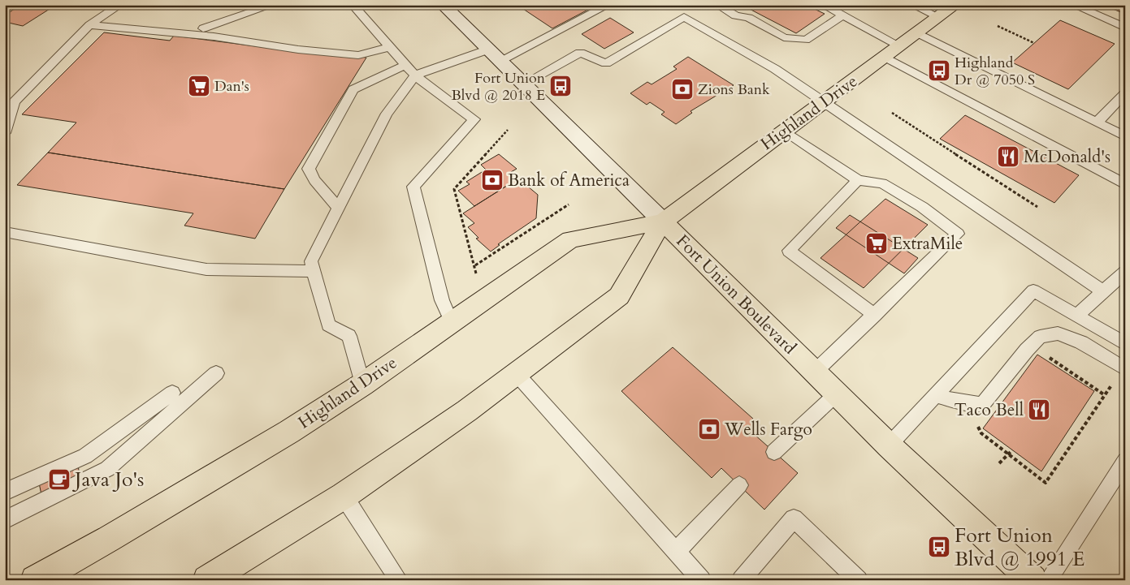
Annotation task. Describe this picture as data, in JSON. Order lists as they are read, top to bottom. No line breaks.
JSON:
{"streets":{"main road":["Highland Drive","Fort Union Boulevard"]},"crossings":[["Highland Drive","Fort Union Boulevard"]],"places":{"bus stop":["Highland Dr @ 7050 S","Fort Union Blvd @ 2018 E","Fort Union Blvd @ 1991 E"],"supermarket":["Dan's","ExtraMile"],"bank":["Zions Bank","Bank of America","Wells Fargo"],"restaurant":["McDonald's","Taco Bell"],"cafe":["Java Jo's"]}}
